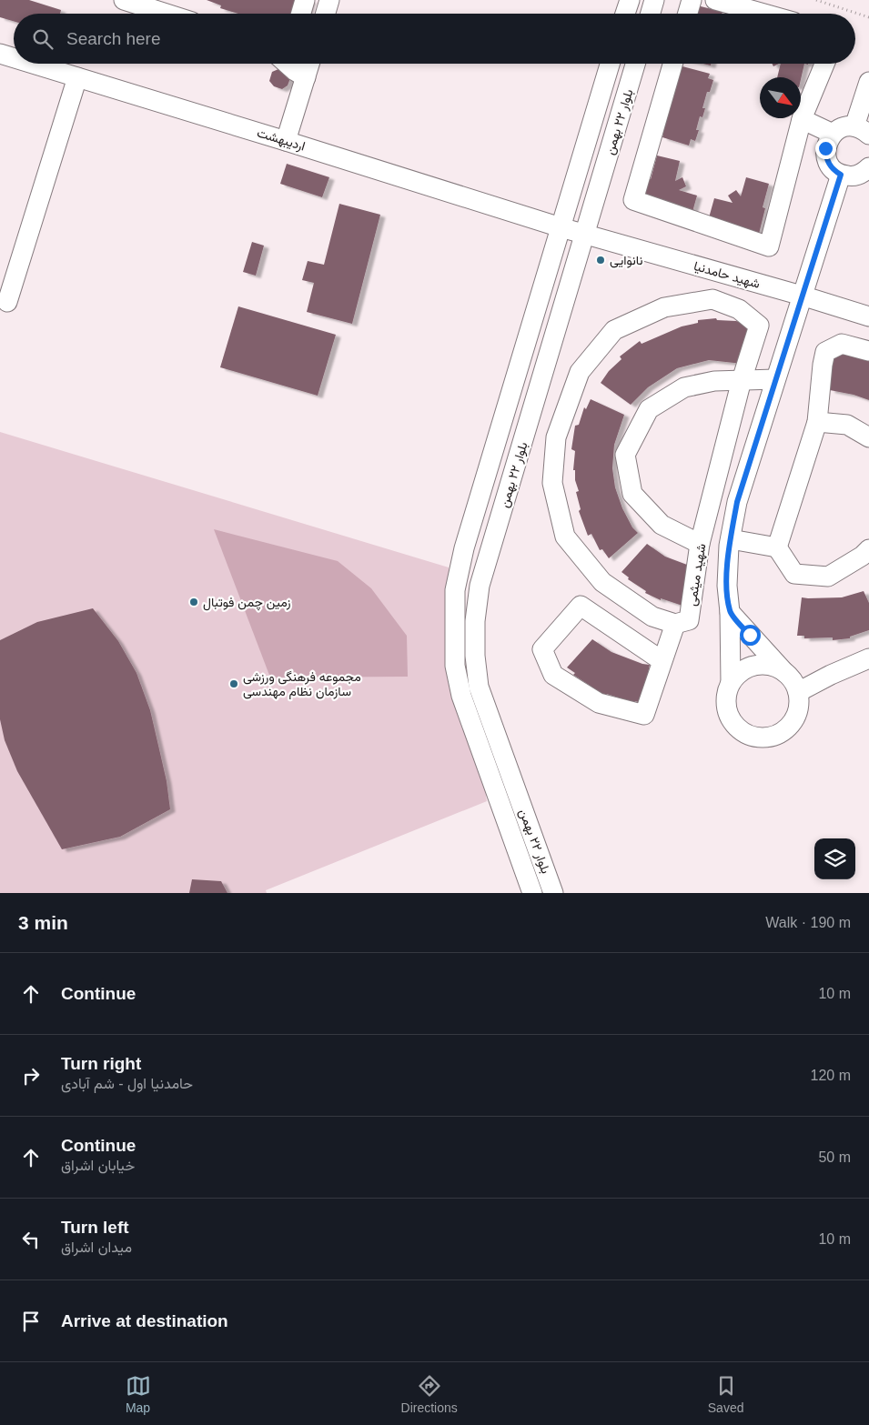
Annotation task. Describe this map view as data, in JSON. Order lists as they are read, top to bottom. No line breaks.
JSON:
{"streets":{"street":["بلوار ۲۲ بهمن","اردیبهشت","شهید حامدنیا","شهید میثمی"]},"crossings":[["بلوار ۲۲ بهمن","اردیبهشت"],["بلوار ۲۲ بهمن","شهید حامدنیا"],["اردیبهشت","شهید حامدنیا"]],"places":["نانوایی","زمین چمن فوتبال","مجموعه فرهنگی ورزشی سازمان نظام مهندسی"],"north":"bottom right","page":{"search":"Search here","heading":["3 min","Walk · 190 m"],"list":[["Continue","10 m"],["Turn right","حامدنیا اول - شم آبادی","120 m"],["Continue","خیابان اشراق","50 m"],["Turn left","میدان اشراق","10 m"],"Arrive at destination"],"nav":["Map","Directions","Saved"]}}
